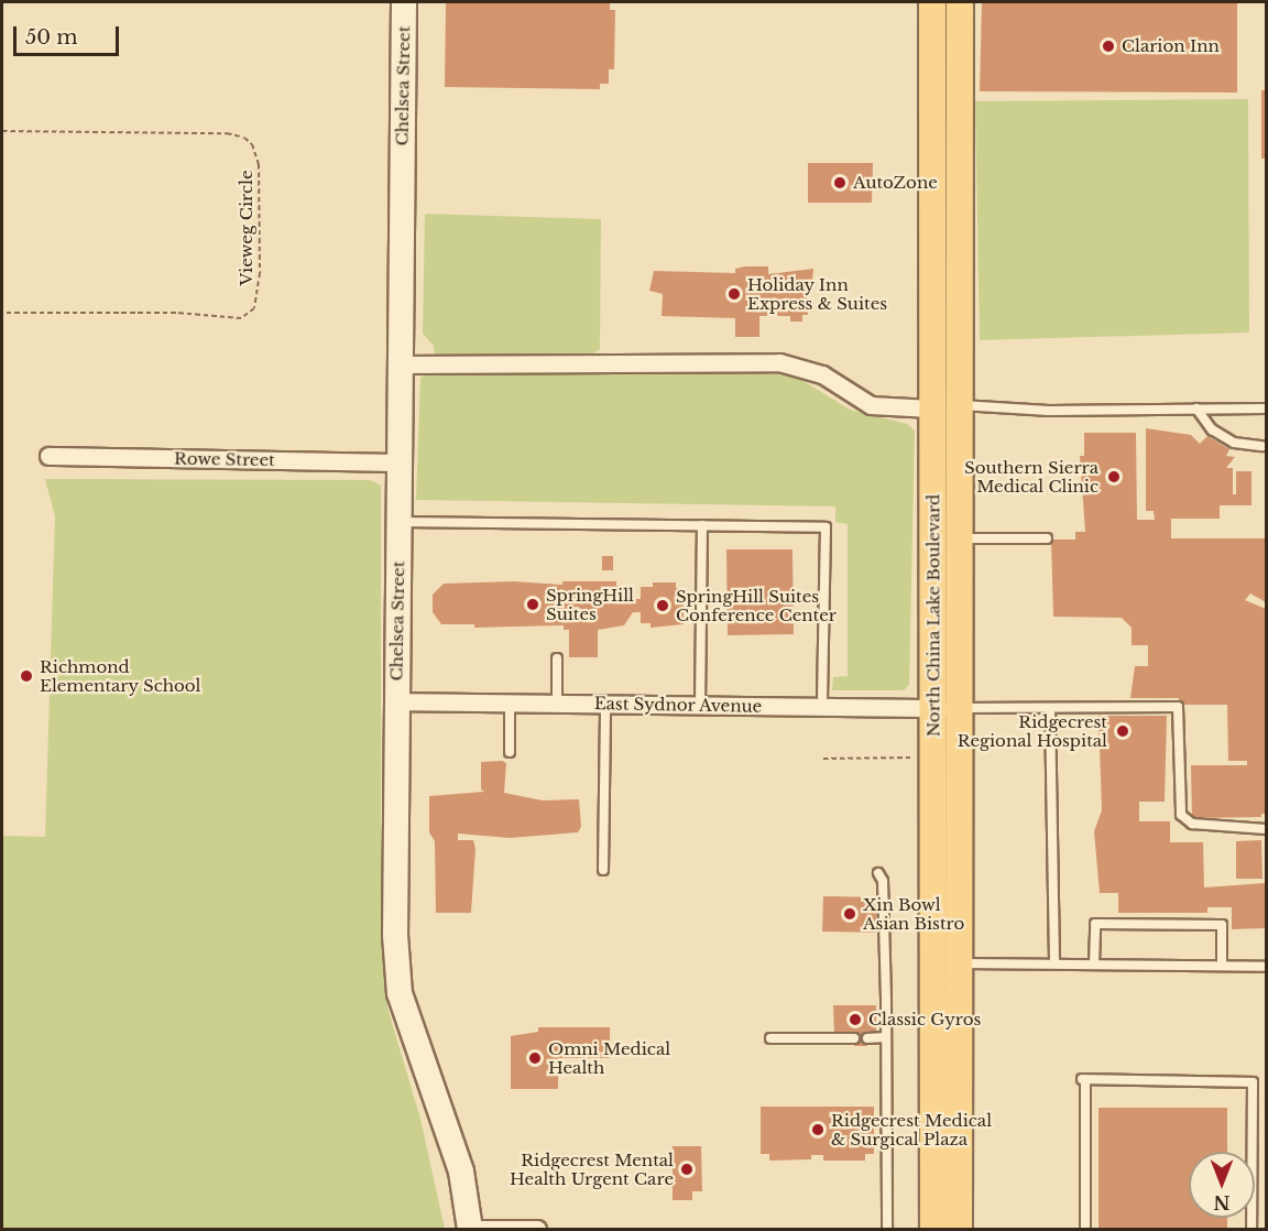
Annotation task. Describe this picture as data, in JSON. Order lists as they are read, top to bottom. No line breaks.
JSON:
{"streets":{"main road":["North China Lake Boulevard"],"street":["Chelsea Street","Rowe Street","East Sydnor Avenue"],"path":["Vieweg Circle"]},"crossings":[["Chelsea Street","Rowe Street"],["Chelsea Street","East Sydnor Avenue"],["North China Lake Boulevard","East Sydnor Avenue"]],"places":["Clarion Inn","AutoZone","Holiday Inn Express & Suites","Southern Sierra Medical Clinic","SpringHill Suites","SpringHill Suites Conference Center","Richmond Elementary School","Ridgecrest Regional Hospital","Xin Bowl Asian Bistro","Classic Gyros","Omni Medical Health","Ridgecrest Medical & Surgical Plaza","Ridgecrest Mental Health Urgent Care"],"scale_bar":"50 m","north":"bottom"}
